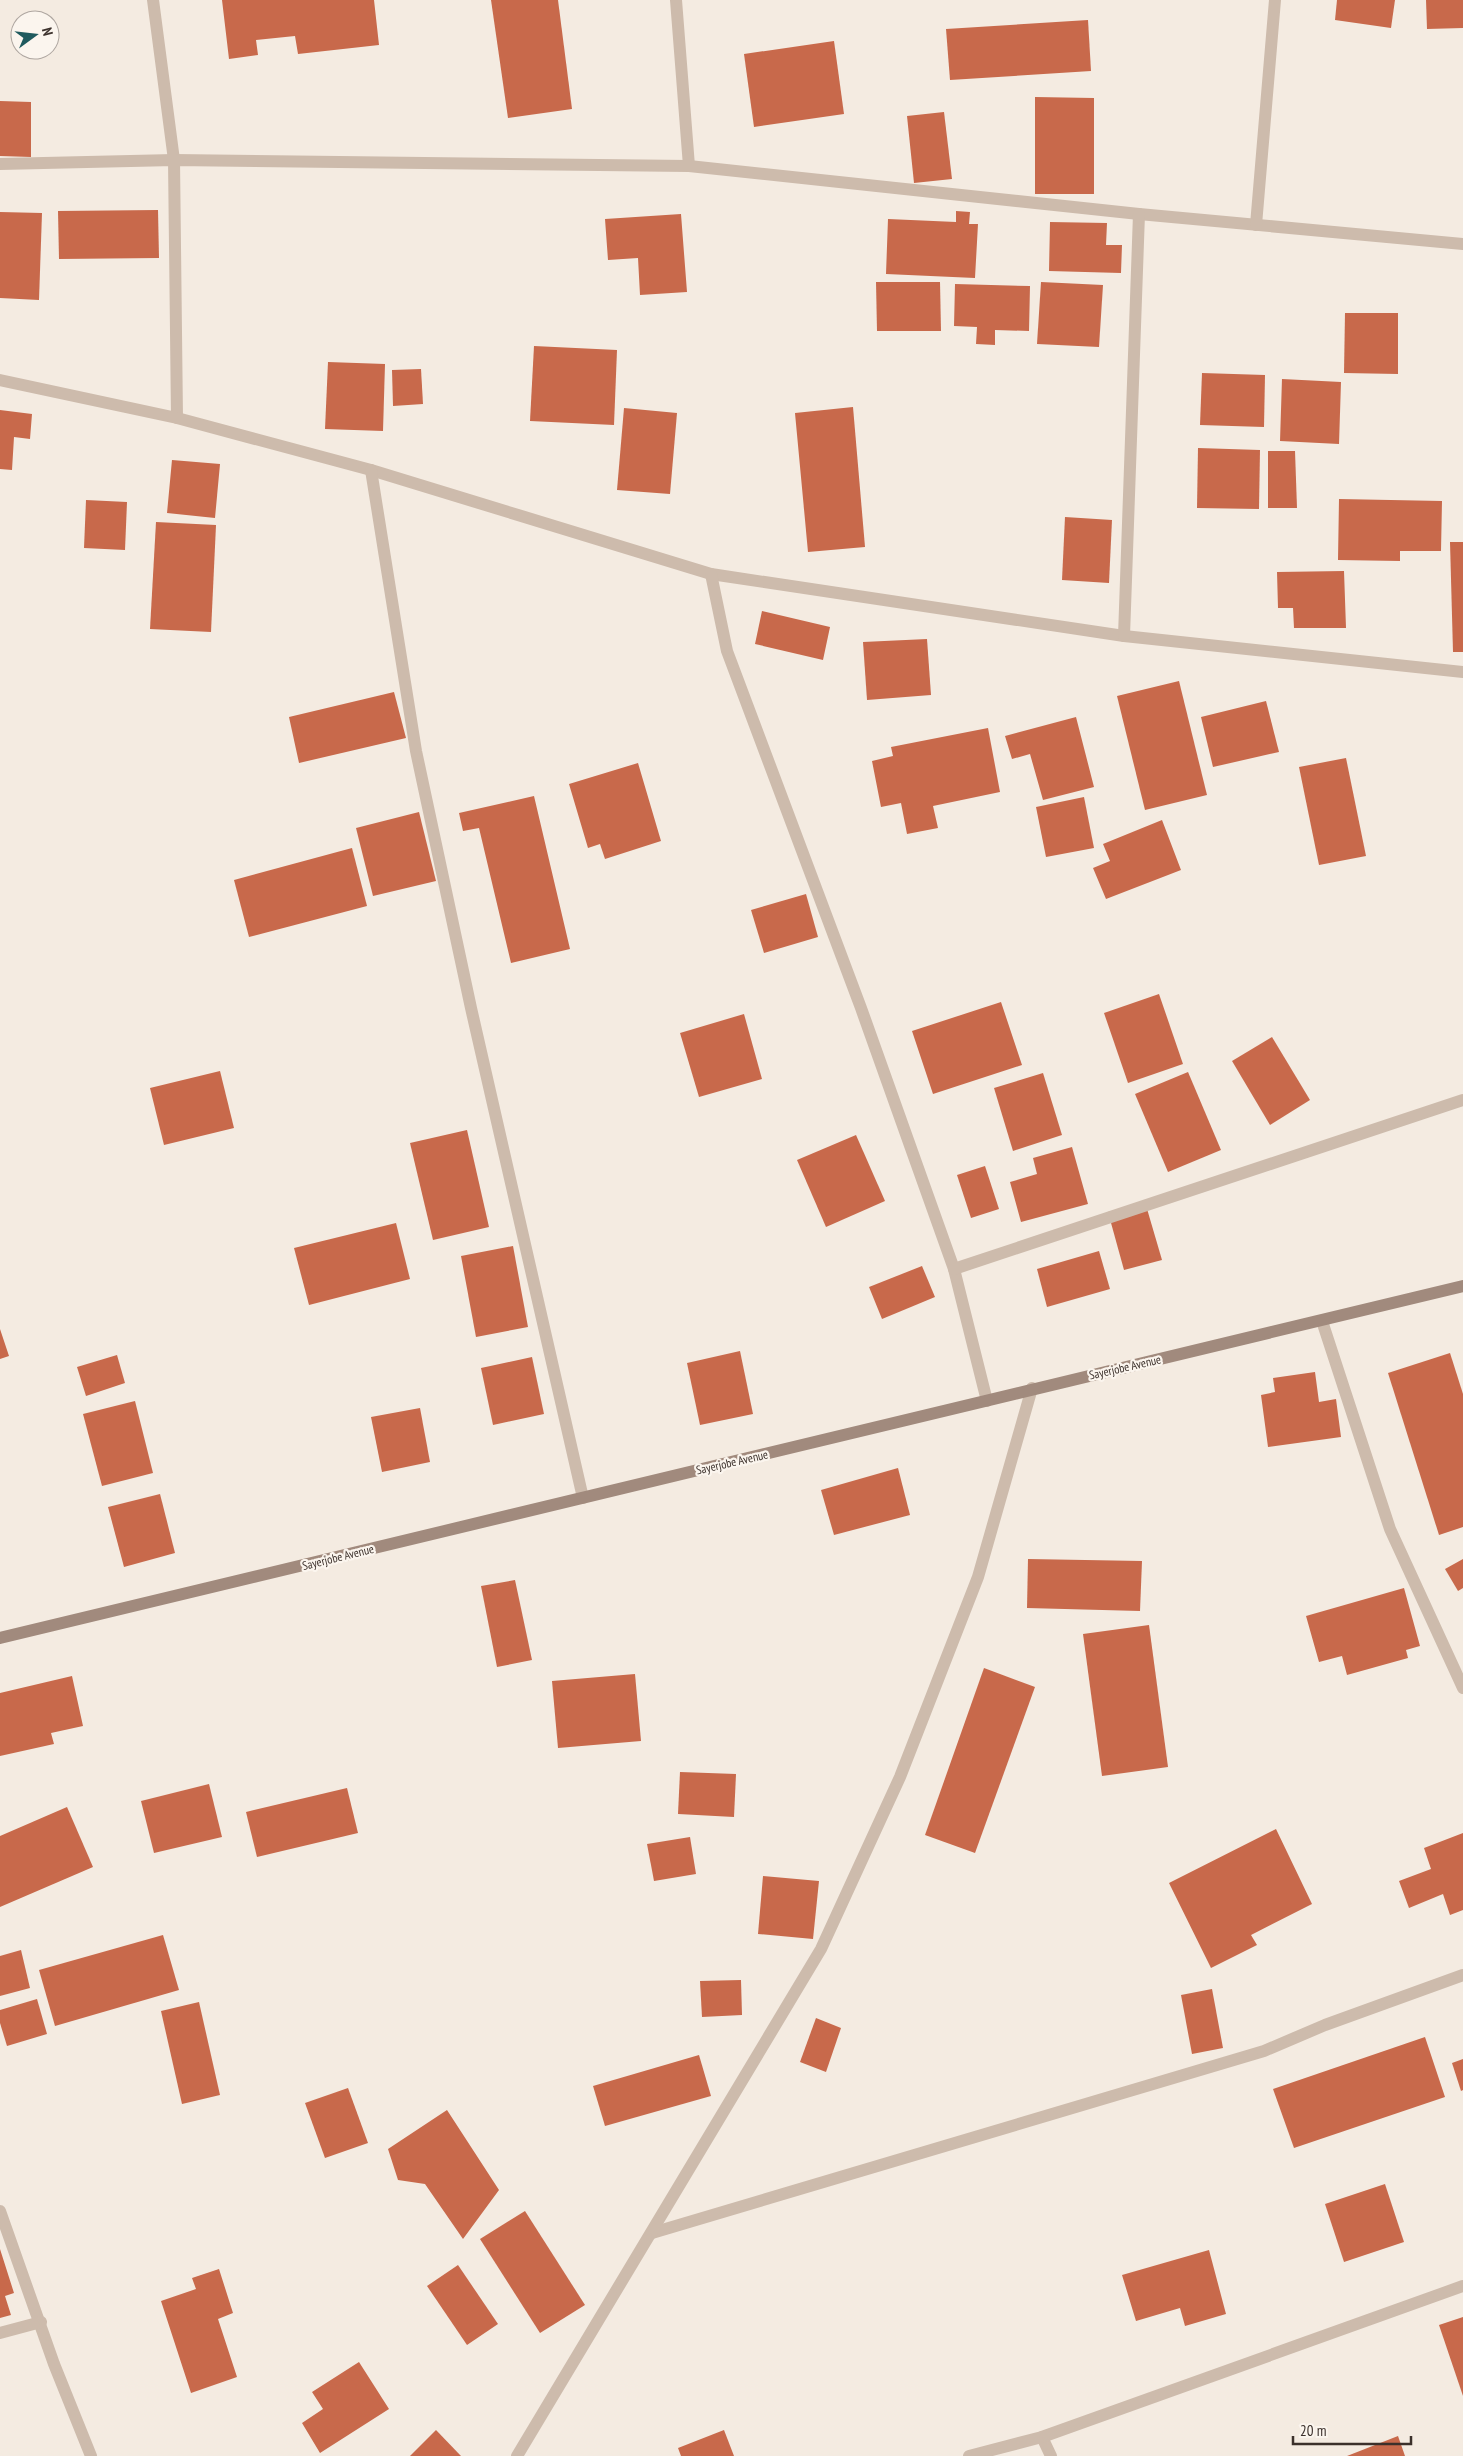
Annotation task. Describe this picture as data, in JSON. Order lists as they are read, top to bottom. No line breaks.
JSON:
{"streets":{"street":["Sayerjobe Avenue"]},"scale_bar":"20 m","north":"right"}
